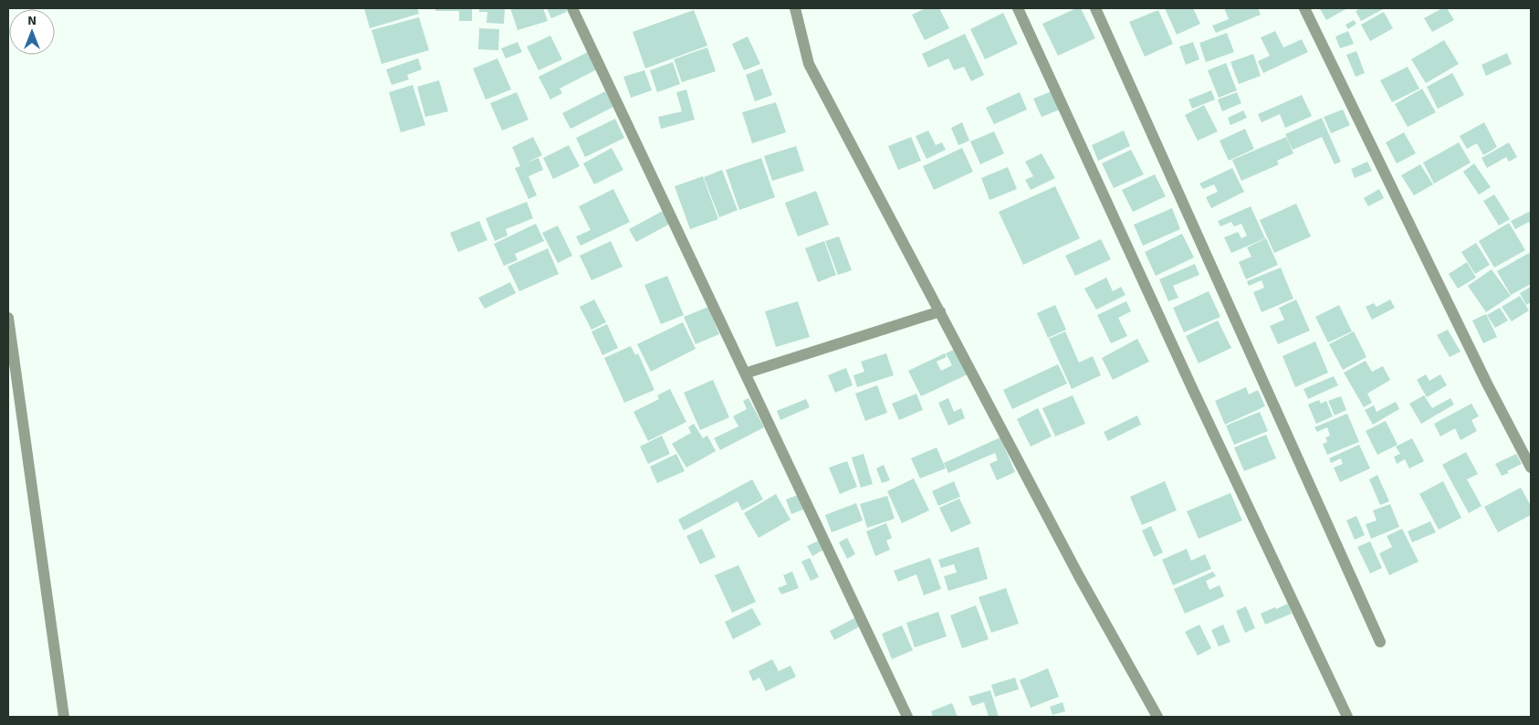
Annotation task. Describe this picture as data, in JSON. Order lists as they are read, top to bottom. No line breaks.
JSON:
{"north":"top"}
